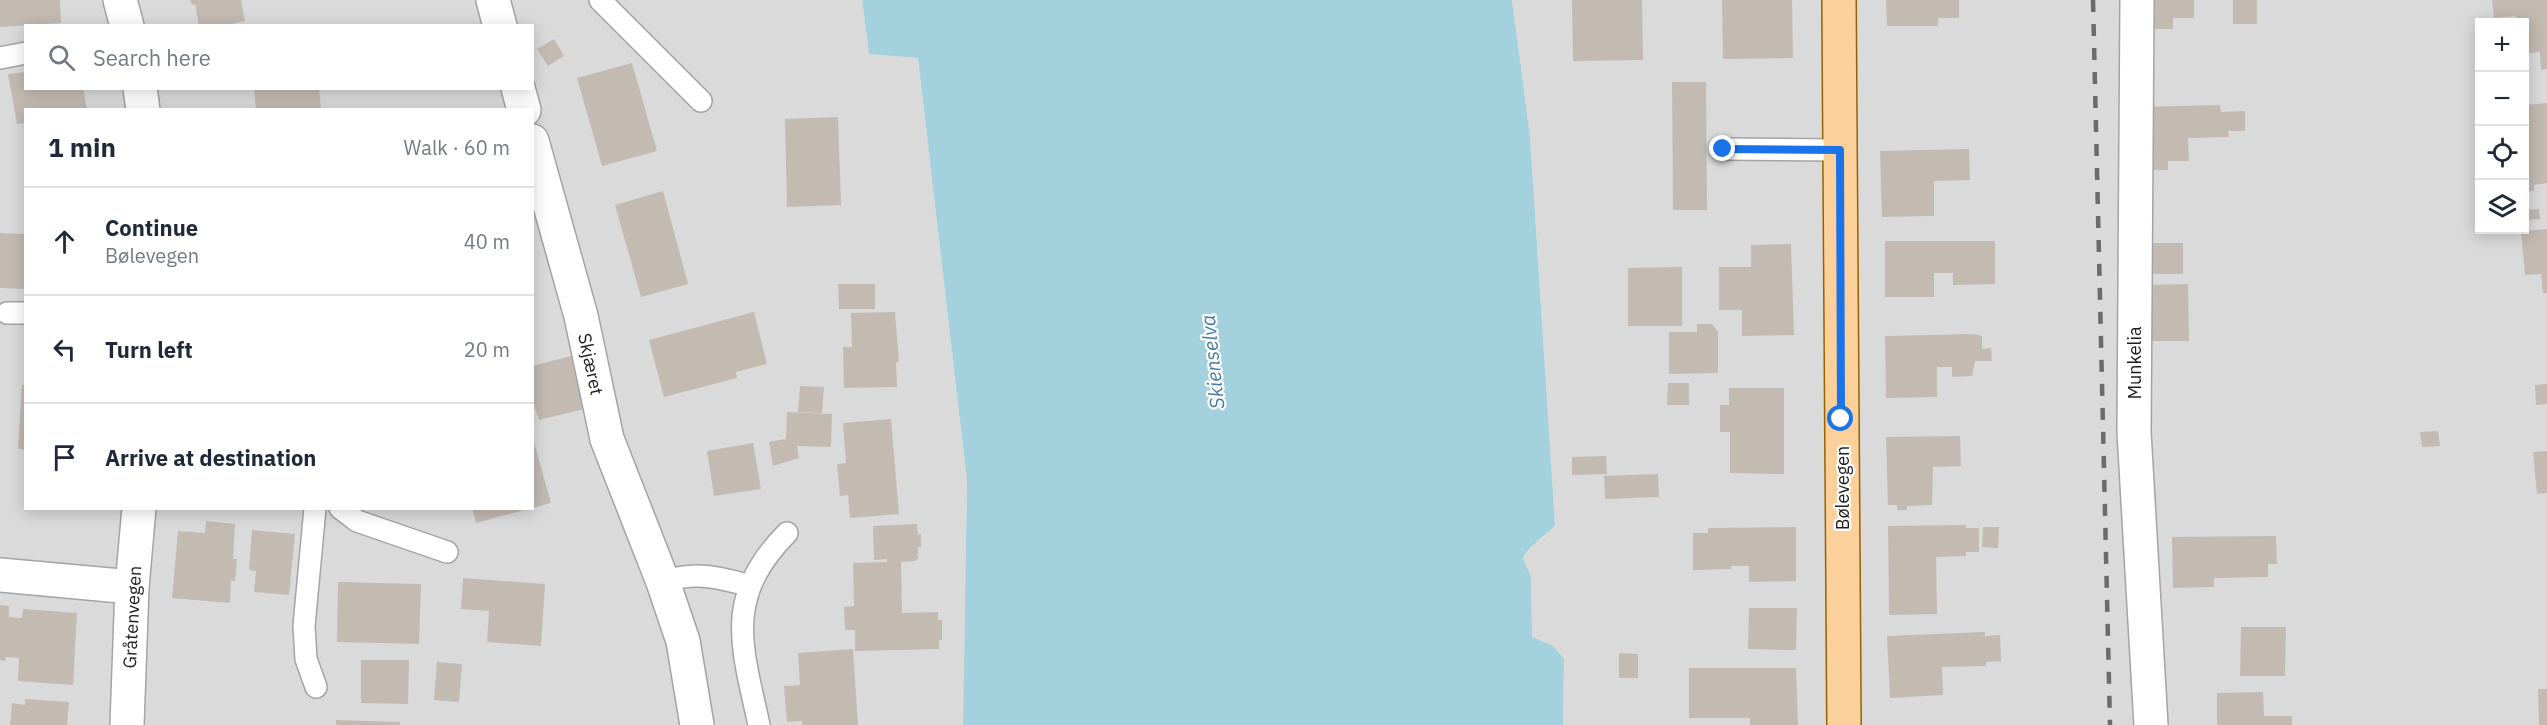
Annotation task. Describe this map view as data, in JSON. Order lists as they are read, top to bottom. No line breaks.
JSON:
{"streets":{"main road":["Bølevegen"],"street":["Munkelia","Skjæret","Gråtenvegen"]},"water":["Skienselva"],"page":{"map_buttons":["+","−"],"search":"Search here","heading":["1 min","Walk · 60 m"],"list":[["Continue","Bølevegen","40 m"],["Turn left","20 m"],"Arrive at destination"]}}
